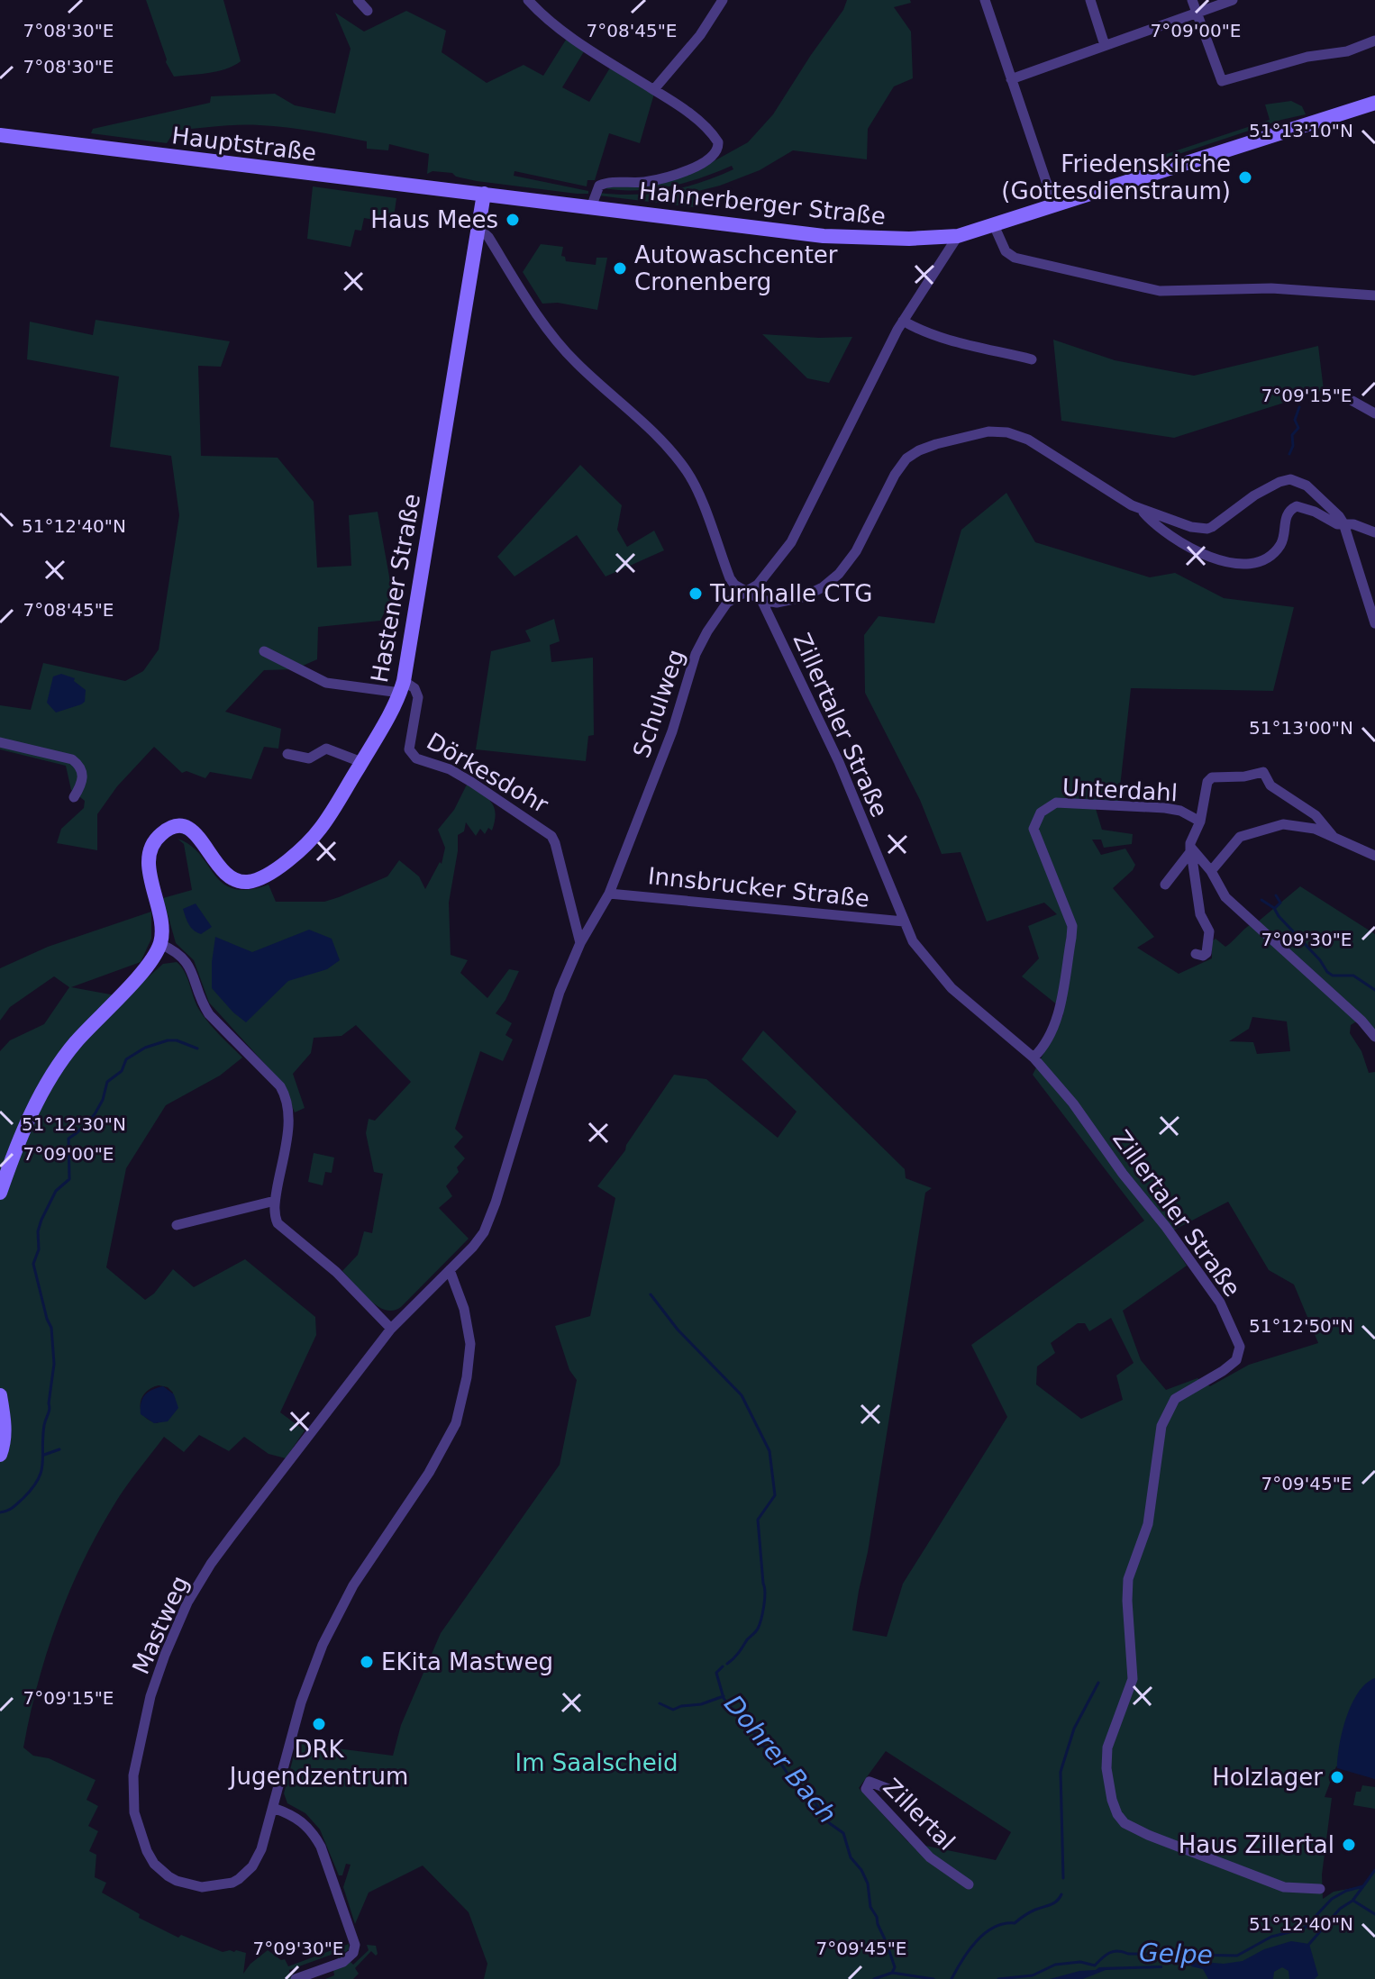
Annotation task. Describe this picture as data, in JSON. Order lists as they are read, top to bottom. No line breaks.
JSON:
{"streets":{"main road":["Hauptstraße","Hahnerberger Straße","Hastener Straße"],"street":["Schulweg","Zillertaler Straße","Dörkesdohr","Unterdahl","Innsbrucker Straße","Mastweg","Zillertal"]},"crossings":[["Hauptstraße","Hahnerberger Straße"],["Hauptstraße","Hastener Straße"],["Hahnerberger Straße","Hastener Straße"],["Hahnerberger Straße","Schulweg"],["Hastener Straße","Dörkesdohr"],["Schulweg","Dörkesdohr"],["Schulweg","Innsbrucker Straße"],["Schulweg","Mastweg"],["Zillertaler Straße","Unterdahl"],["Zillertaler Straße","Innsbrucker Straße"]],"water":["Dohrer Bach","Gelpe"],"parks":["Im Saalscheid"],"places":["Friedenskirche (Gottesdienstraum)","Haus Mees","Autowaschcenter Cronenberg","Turnhalle CTG","EKita Mastweg","DRK Jugendzentrum","Holzlager","Haus Zillertal"],"coordinates":["7°08'30\"E","7°08'45\"E","7°09'00\"E","51°13'10\"N","7°09'15\"E","51°12'40\"N","51°13'00\"N","7°09'30\"E","51°12'30\"N","51°12'50\"N","7°09'45\"E"]}
